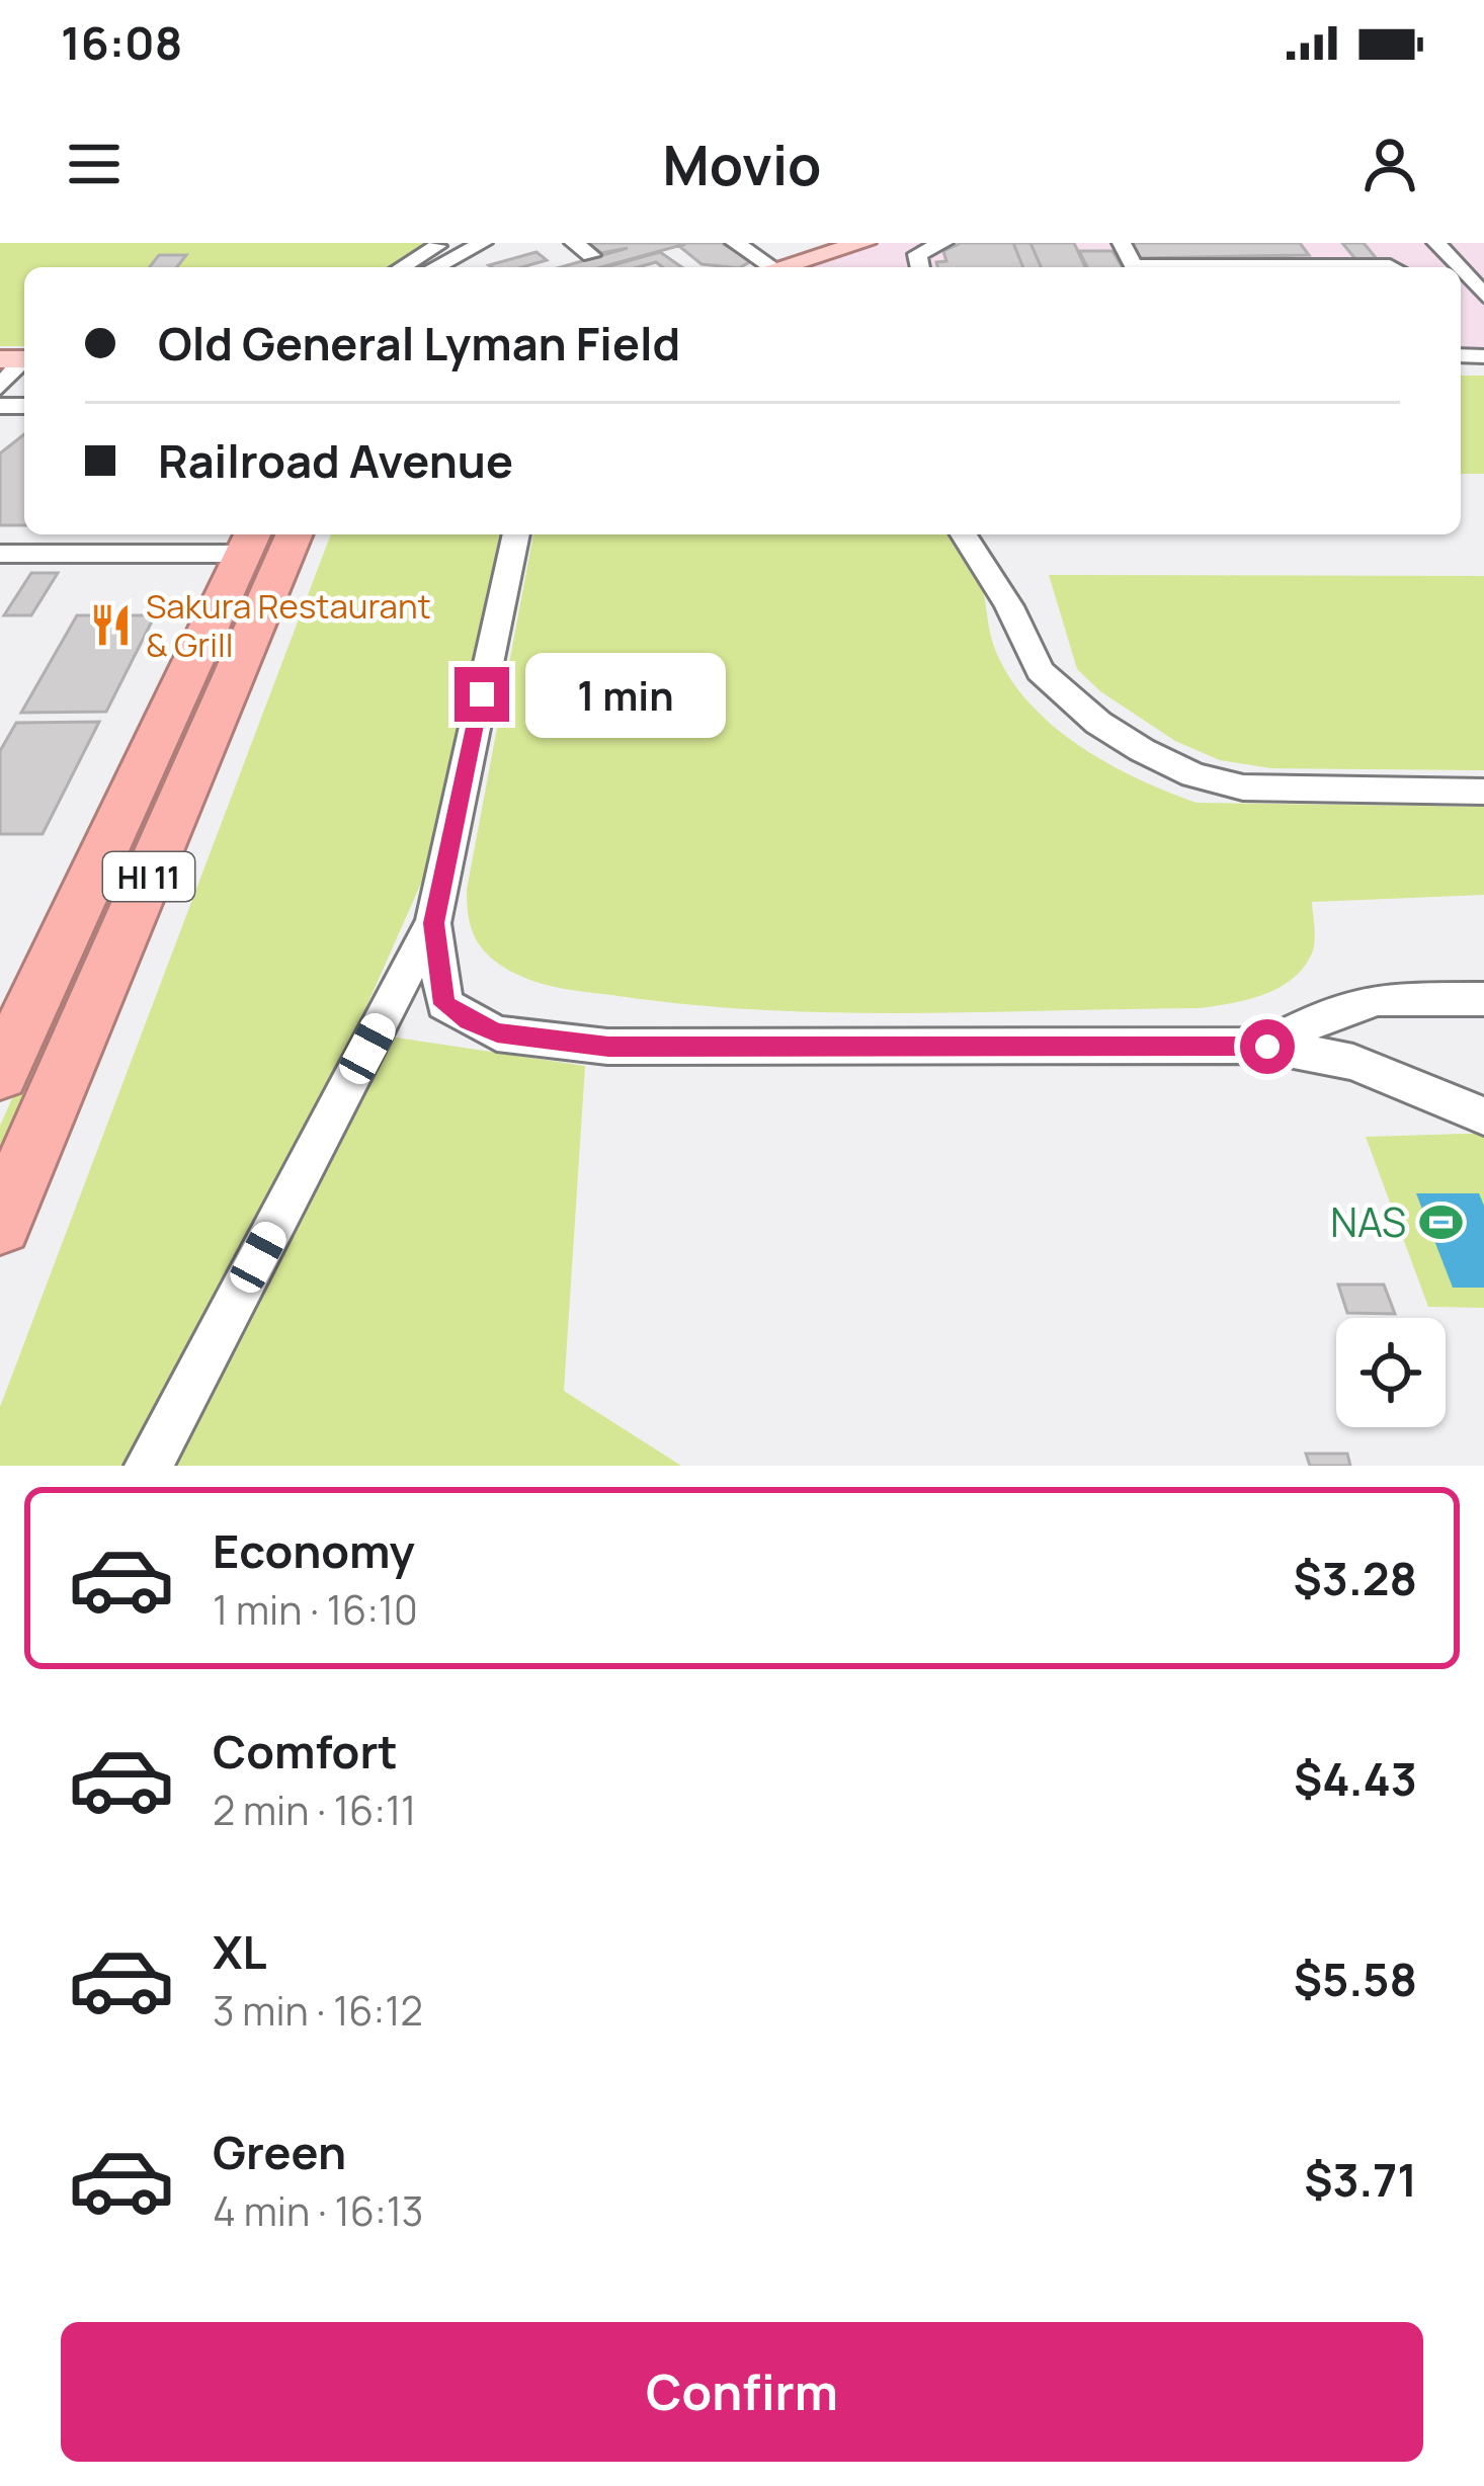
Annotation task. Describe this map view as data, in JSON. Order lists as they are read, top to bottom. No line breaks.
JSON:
{"streets":{"highway":["HI 11"]},"places":{"restaurant":["Sakura Restaurant & Grill"],"sports":["NAS"]},"page":{"status":"16:08","header":"Movio","banner":["Old General Lyman Field","Railroad Avenue"],"bubble":"1 min","list":[{"name":"Economy","note":"1 min · 16:10","value":"$3.28"},{"name":"Comfort","note":"2 min · 16:11","value":"$4.43"},{"name":"XL","note":"3 min · 16:12","value":"$5.58"},{"name":"Green","note":"4 min · 16:13","value":"$3.71"}],"buttons":"Confirm"}}
